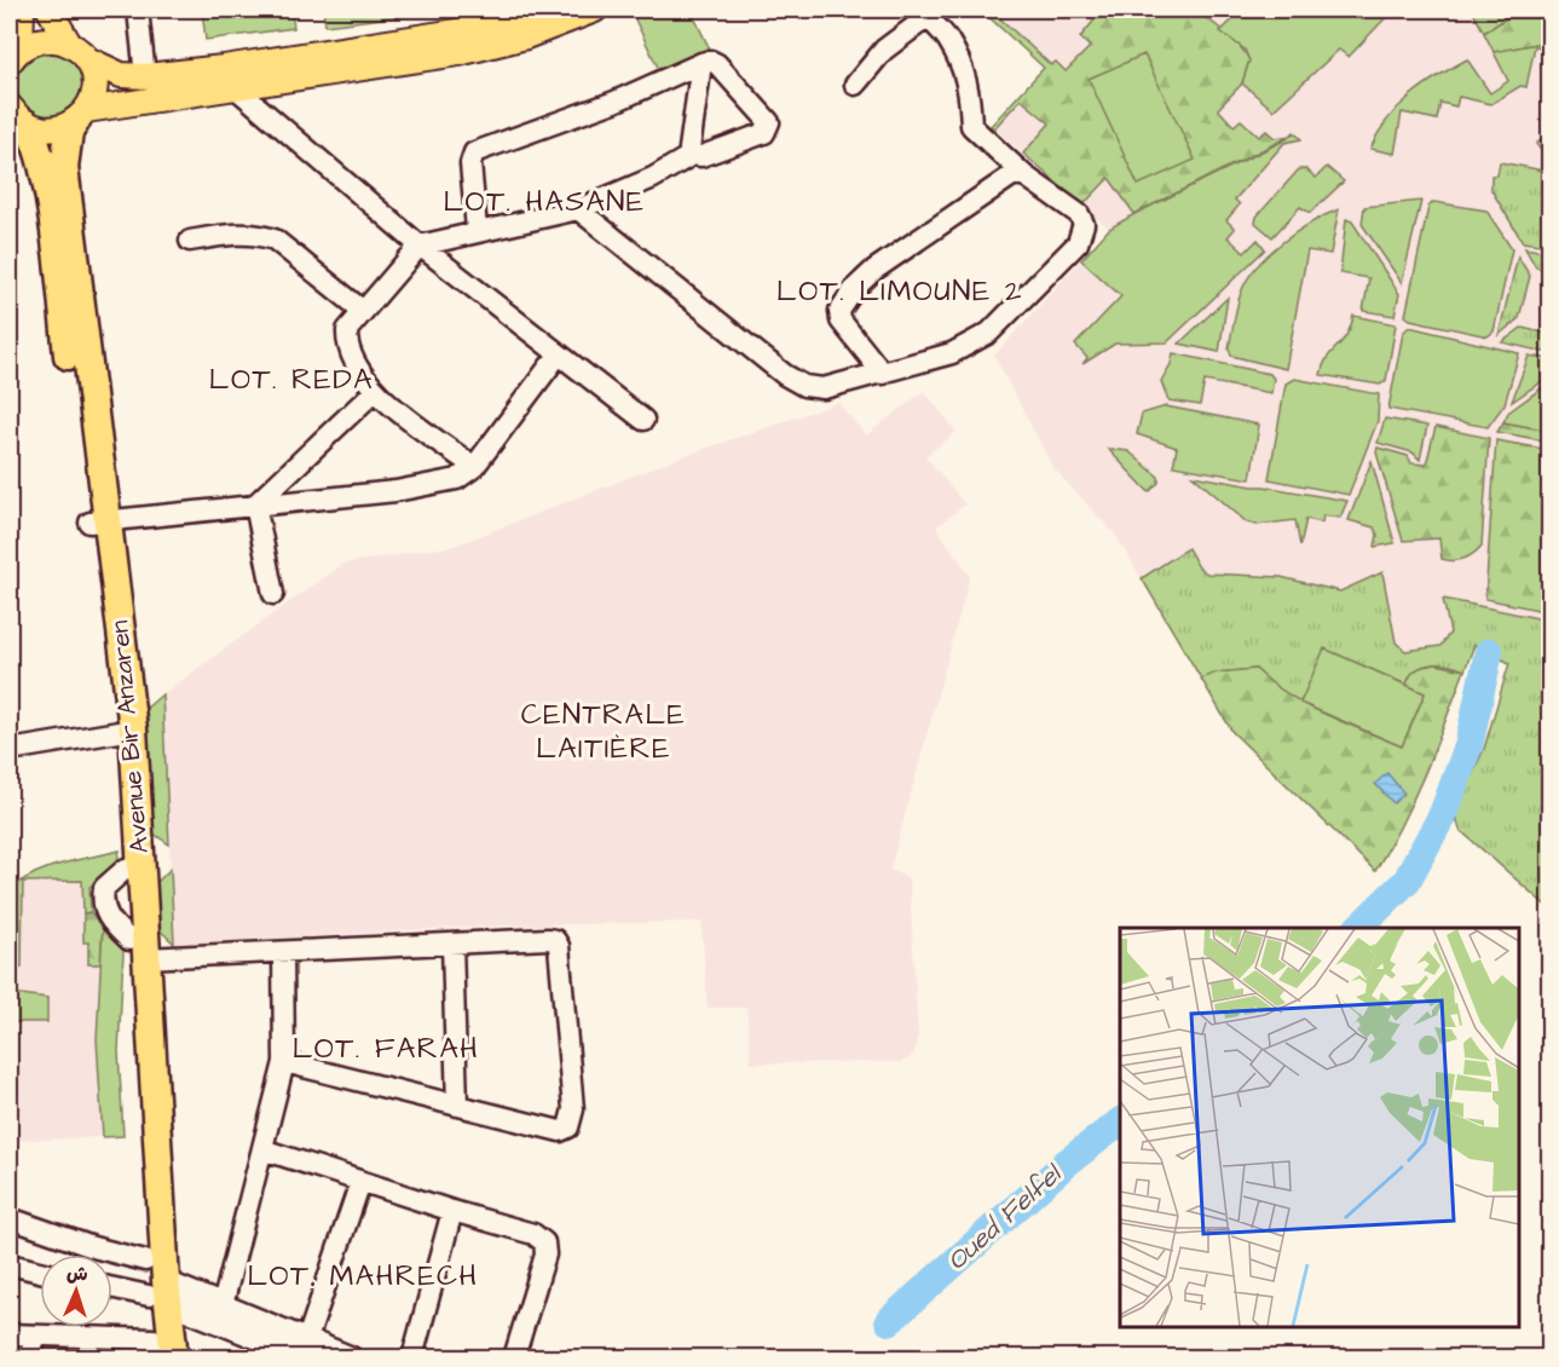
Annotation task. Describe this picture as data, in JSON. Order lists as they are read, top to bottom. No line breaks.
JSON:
{"streets":{"highway":["Avenue Bir Anzaren"]},"districts":["LOT. HASANE","LOT. LIMOUNE 2","LOT. REDA","CENTRALE LAITIÈRE","LOT. FARAH","LOT. MAHRECH"],"water":["Oued Felfel"],"north":"top"}
